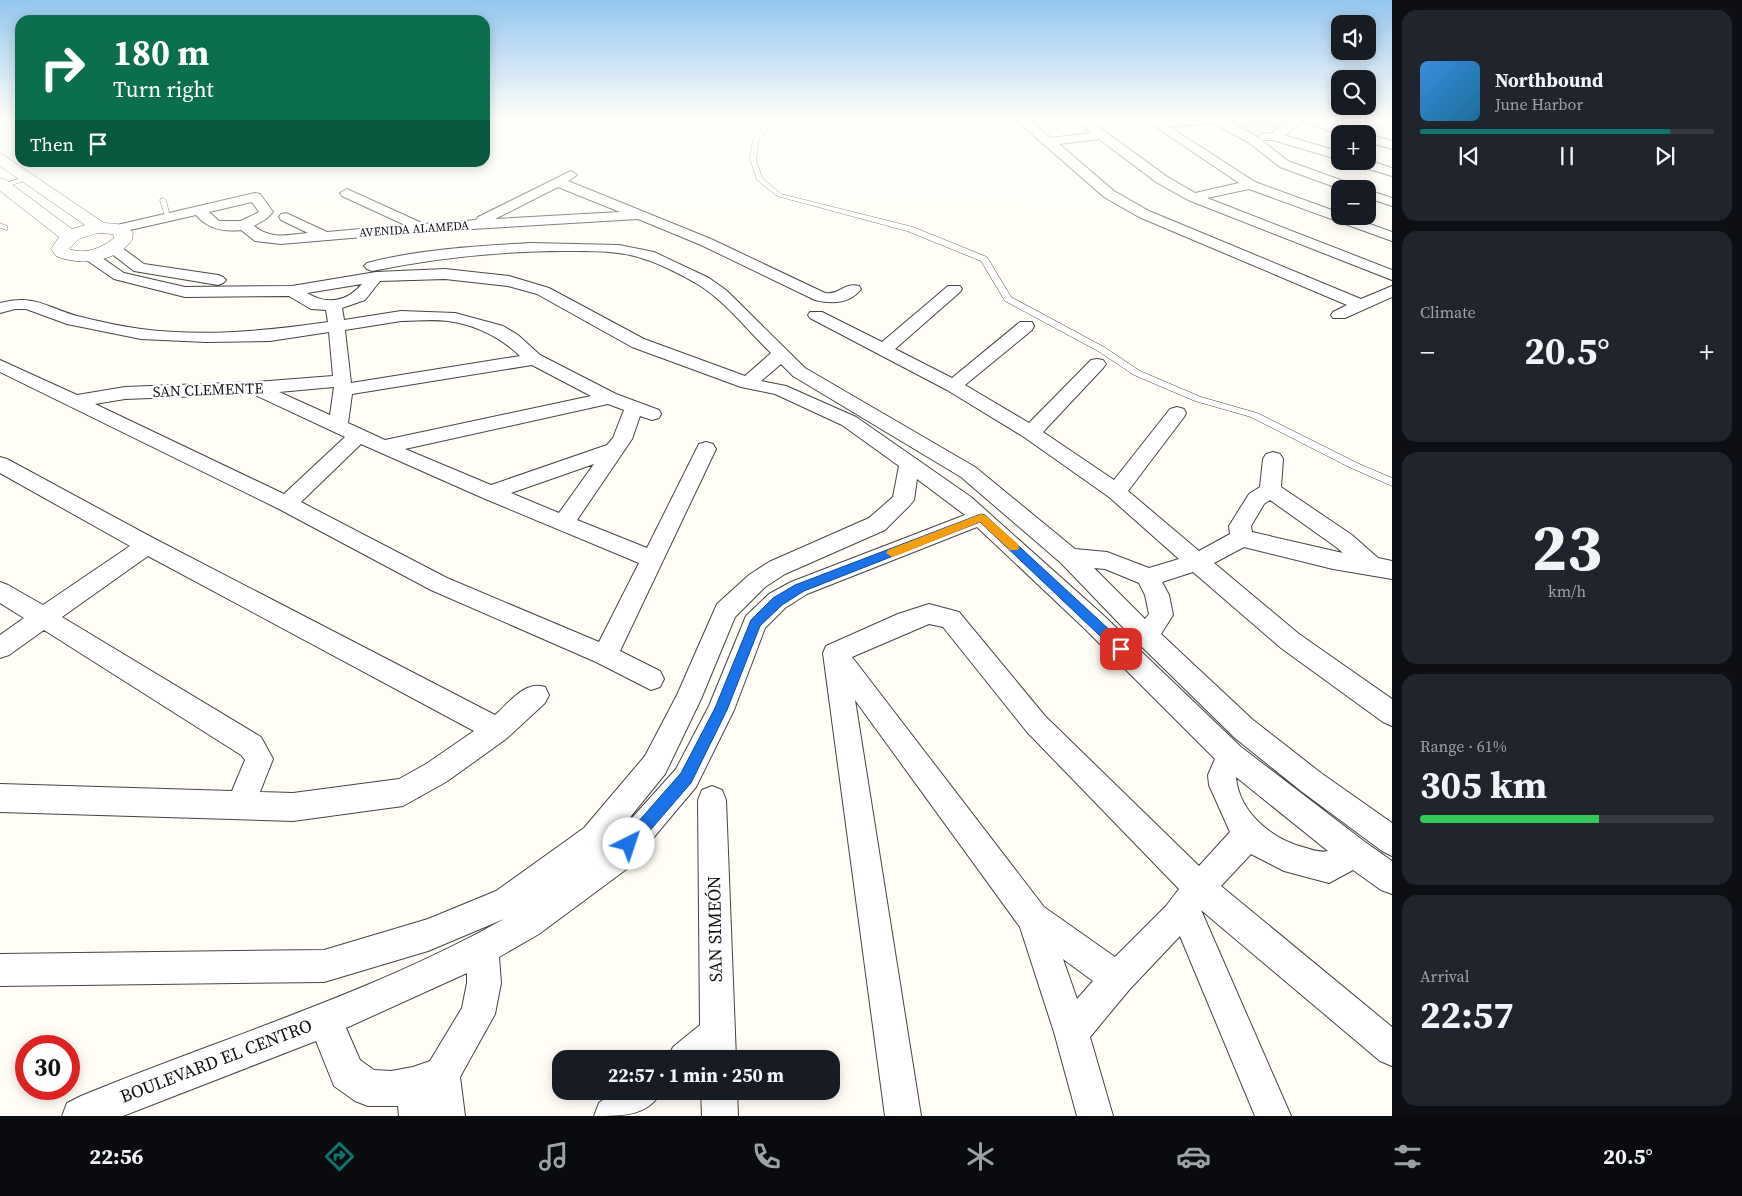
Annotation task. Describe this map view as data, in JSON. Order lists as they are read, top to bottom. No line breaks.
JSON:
{"streets":{"street":["AVENIDA ALAMEDA","SAN CLEMENTE","SAN SIMEÓN","BOULEVARD EL CENTRO"]},"page":{"map_buttons":["+","−"],"turn":["180 m","Turn right"],"song":["Northbound","June Harbor"],"then":"Then","tile":["Climate",["23","km/h"],["Range · 61%","305 km"],["Arrival","22:57"]],"heat":["−","20.5°","+"],"limit":"30","trip":"22:57 · 1 min · 250 m","tabs":["22:56","20.5°"]}}
